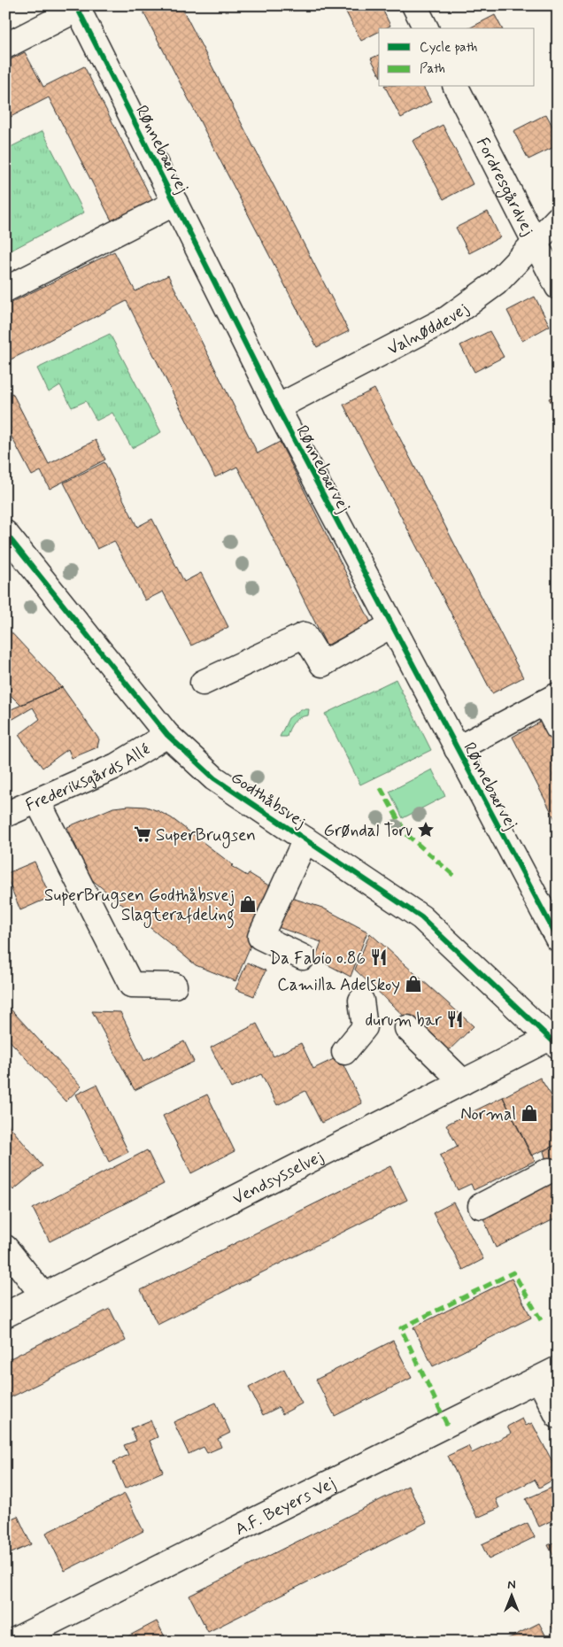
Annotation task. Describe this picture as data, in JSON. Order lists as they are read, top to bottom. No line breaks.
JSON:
{"streets":{"street":["Rønnebærvej","Fordresgårdvej","Valnøddevej","Frederiksgårds Allé","Godthåbsvej","Vendsysselvej","A.F. Beyers Vej"]},"crossings":[["Rønnebærvej","Valnøddevej"],["Fordresgårdvej","Valnøddevej"],["Frederiksgårds Allé","Godthåbsvej"],["Godthåbsvej","Vendsysselvej"]],"places":{"place":["Grøndal Torv"],"supermarket":["SuperBrugsen"],"shop":["SuperBrugsen Godthåbsvej Slagterafdeling","Camilla Adelskoy","Normal"],"restaurant":["Da Fabio o.86","durum bar"]},"legend":["Cycle path","Path"],"north":"top"}
